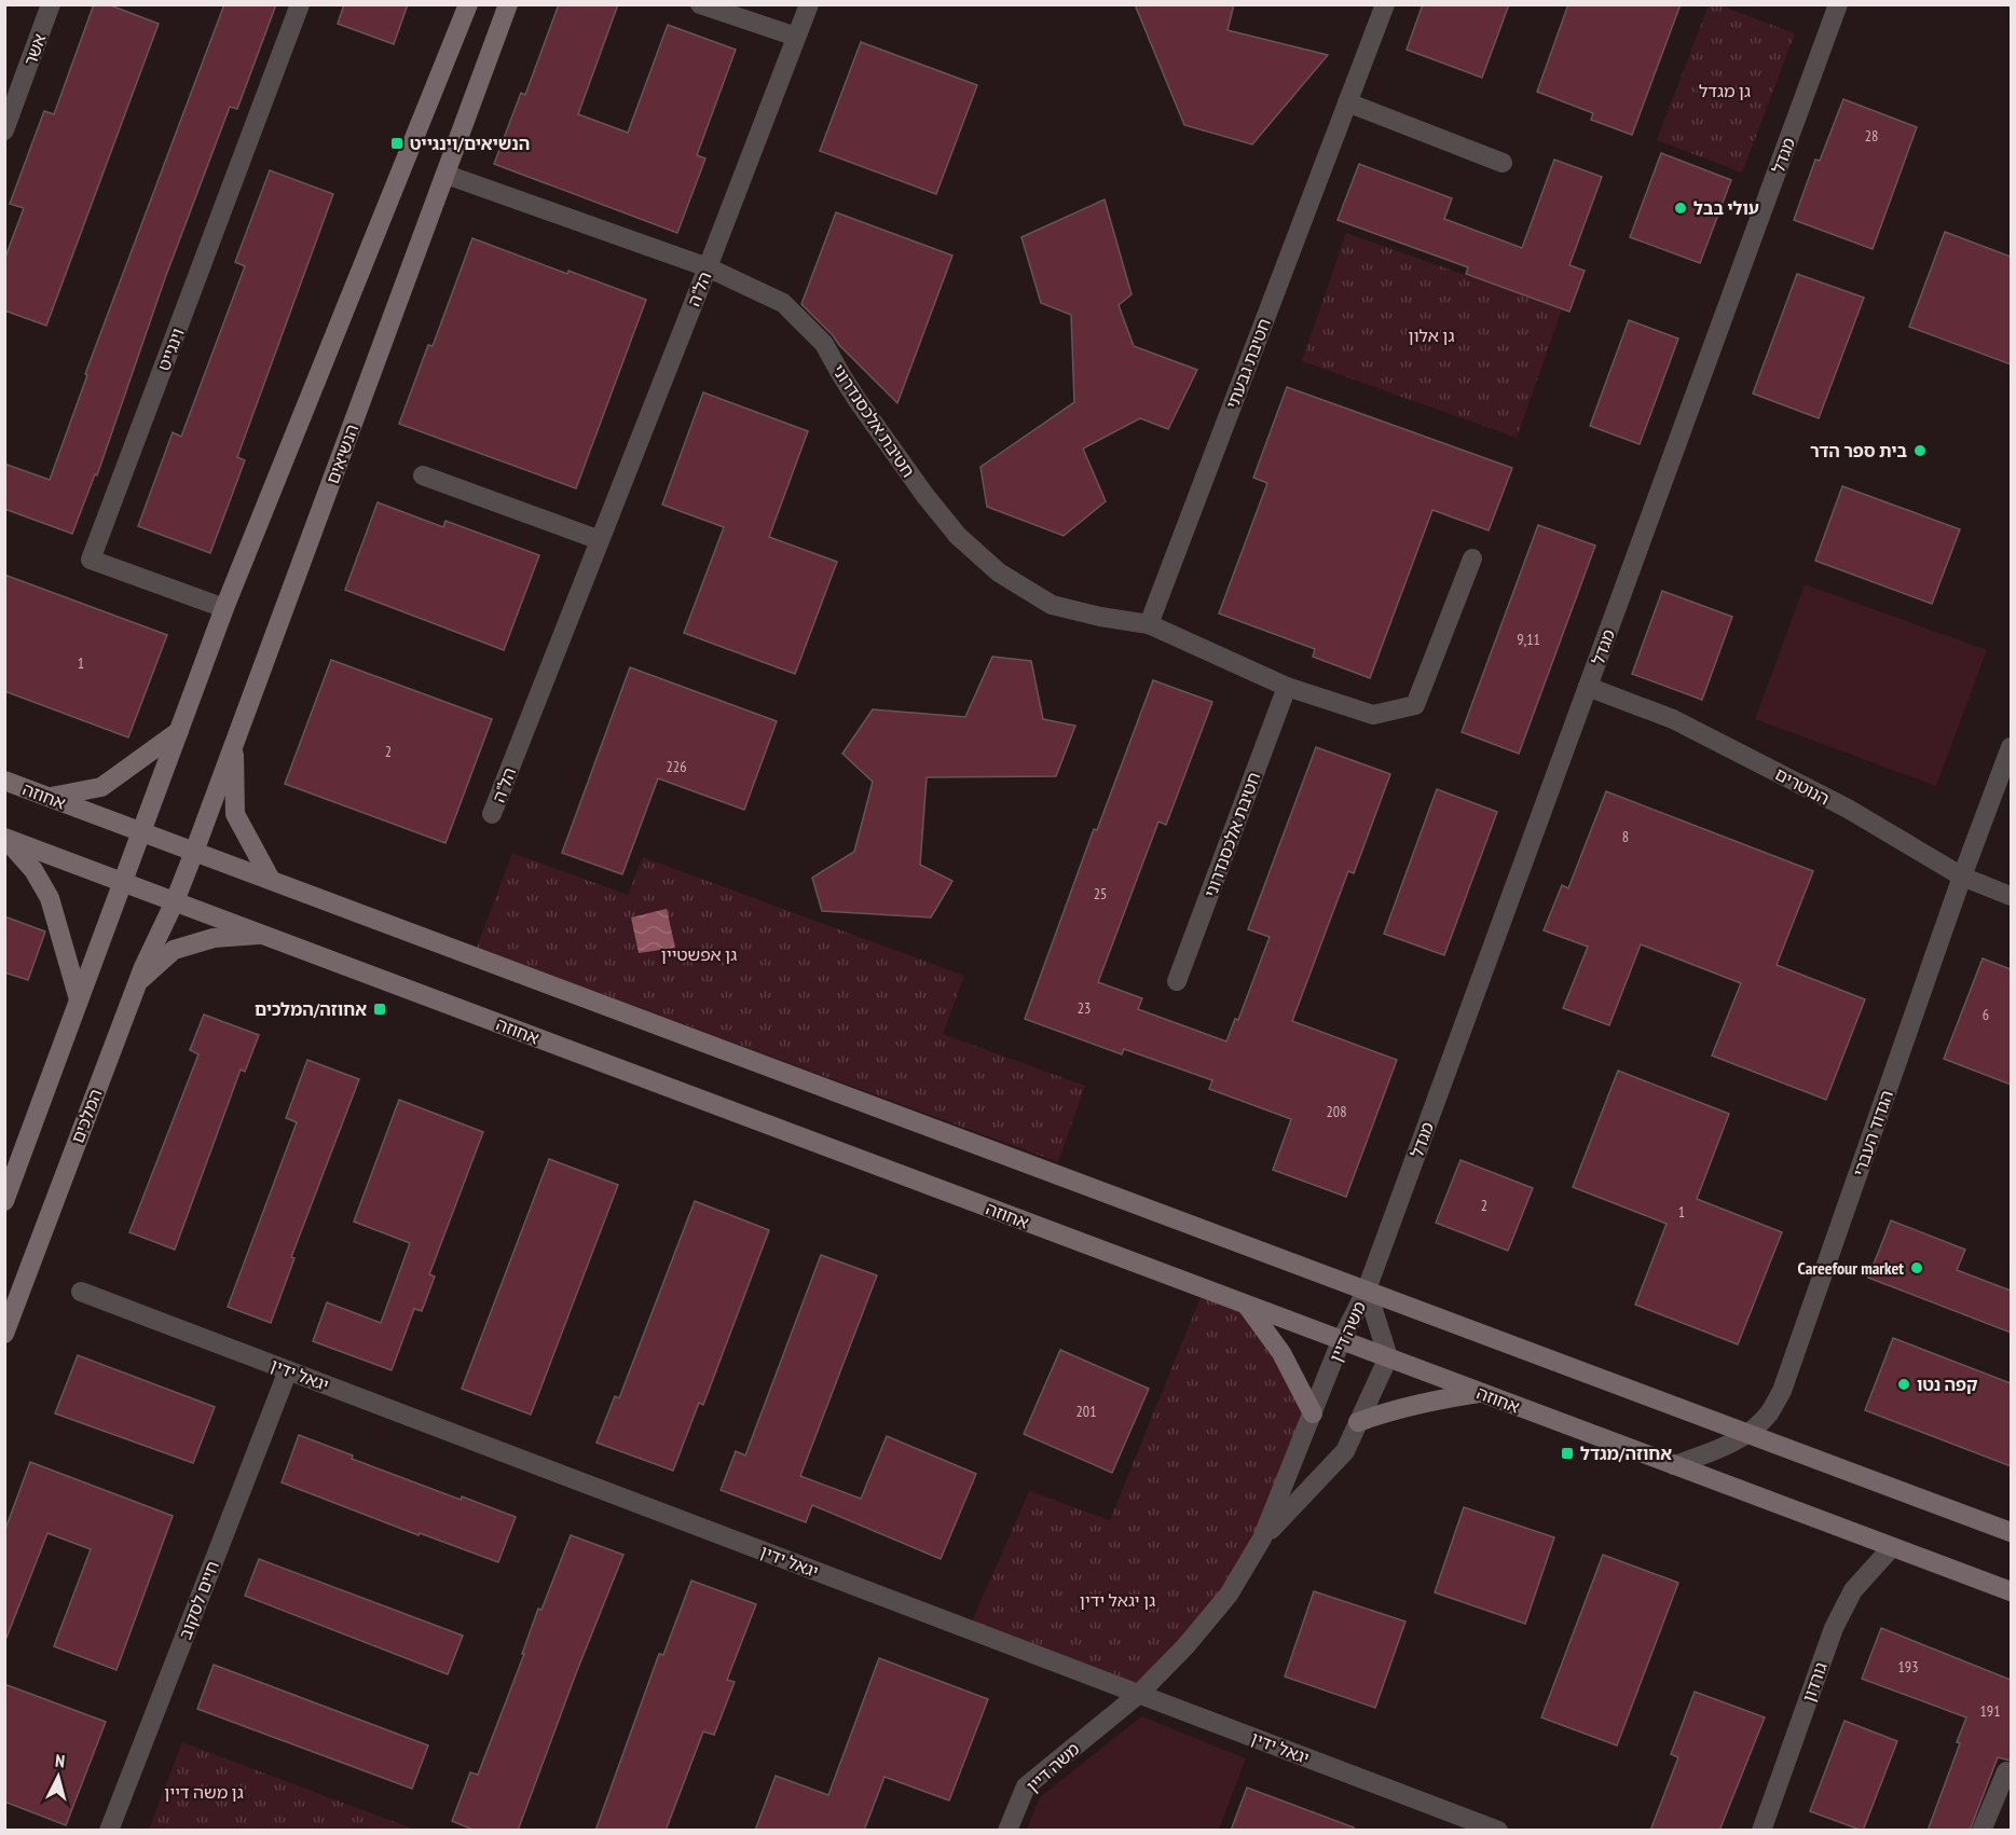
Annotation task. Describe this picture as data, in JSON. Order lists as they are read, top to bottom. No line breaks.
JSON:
{"streets":{"main road":["הנשיאים","אחוזה","המלכים"],"street":["אשר","מגדל","הל\"ה","וינגייט","חטיבת גבעתי","חטיבת אלכסנדרוני","הנוטרים","הגדוד העברי","משה דיין","יגאל ידין","חיים לסקוב","גורדון"]},"crossings":[["מגדל","הנוטרים"],["מגדל","אחוזה"],["מגדל","משה דיין"],["הל\"ה","חטיבת אלכסנדרוני"],["חטיבת גבעתי","חטיבת אלכסנדרוני"],["חטיבת אלכסנדרוני","הנשיאים"],["הנשיאים","אחוזה"],["הנשיאים","המלכים"],["הנוטרים","הגדוד העברי"],["אחוזה","המלכים"],["אחוזה","הגדוד העברי"],["אחוזה","משה דיין"],["אחוזה","גורדון"],["משה דיין","יגאל ידין"],["יגאל ידין","חיים לסקוב"]],"parks":["גן מגדל","גן אלון","גן אפשטיין","גן יגאל ידין","גן משה דיין"],"places":{"transit":["הנשיאים/וינגייט","אחוזה/המלכים","אחוזה/מגדל"],"other":["עולי בבל","בית ספר הדר","Careefour market","קפה נטו"]},"house_numbers":["28","9,11","1","2","226","8","25","23","6","208","2","1","201","193","191"],"north":"top"}
